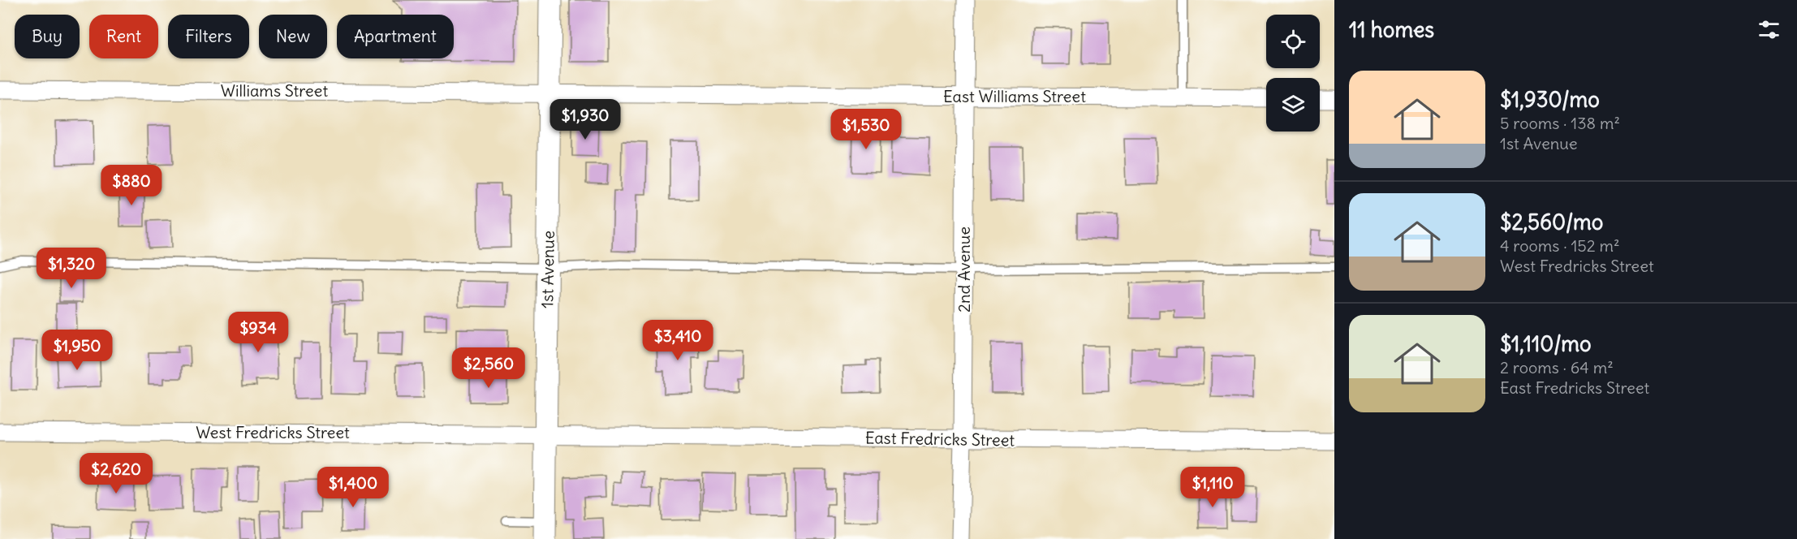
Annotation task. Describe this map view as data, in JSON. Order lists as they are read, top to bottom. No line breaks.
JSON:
{"streets":{"street":["Williams Street","East Williams Street","1st Avenue","2nd Avenue","West Fredricks Street","East Fredricks Street"]},"crossings":[["Williams Street","East Williams Street"],["Williams Street","1st Avenue"],["East Williams Street","1st Avenue"],["East Williams Street","2nd Avenue"],["1st Avenue","West Fredricks Street"],["1st Avenue","East Fredricks Street"],["2nd Avenue","East Fredricks Street"],["West Fredricks Street","East Fredricks Street"]],"page":{"heading":"11 homes","chip":["Buy","Rent","Filters","New","Apartment"],"list":[{"name":"$1,930/mo","note":"5 rooms · 138 m² · 1st Avenue"},{"name":"$2,560/mo","note":"4 rooms · 152 m² · West Fredricks Street"},{"name":"$1,110/mo","note":"2 rooms · 64 m² · East Fredricks Street"}],"price":["$1,930","$1,530","$880","$1,320","$934","$3,410","$1,950","$2,560","$2,620","$1,400","$1,110"]}}
